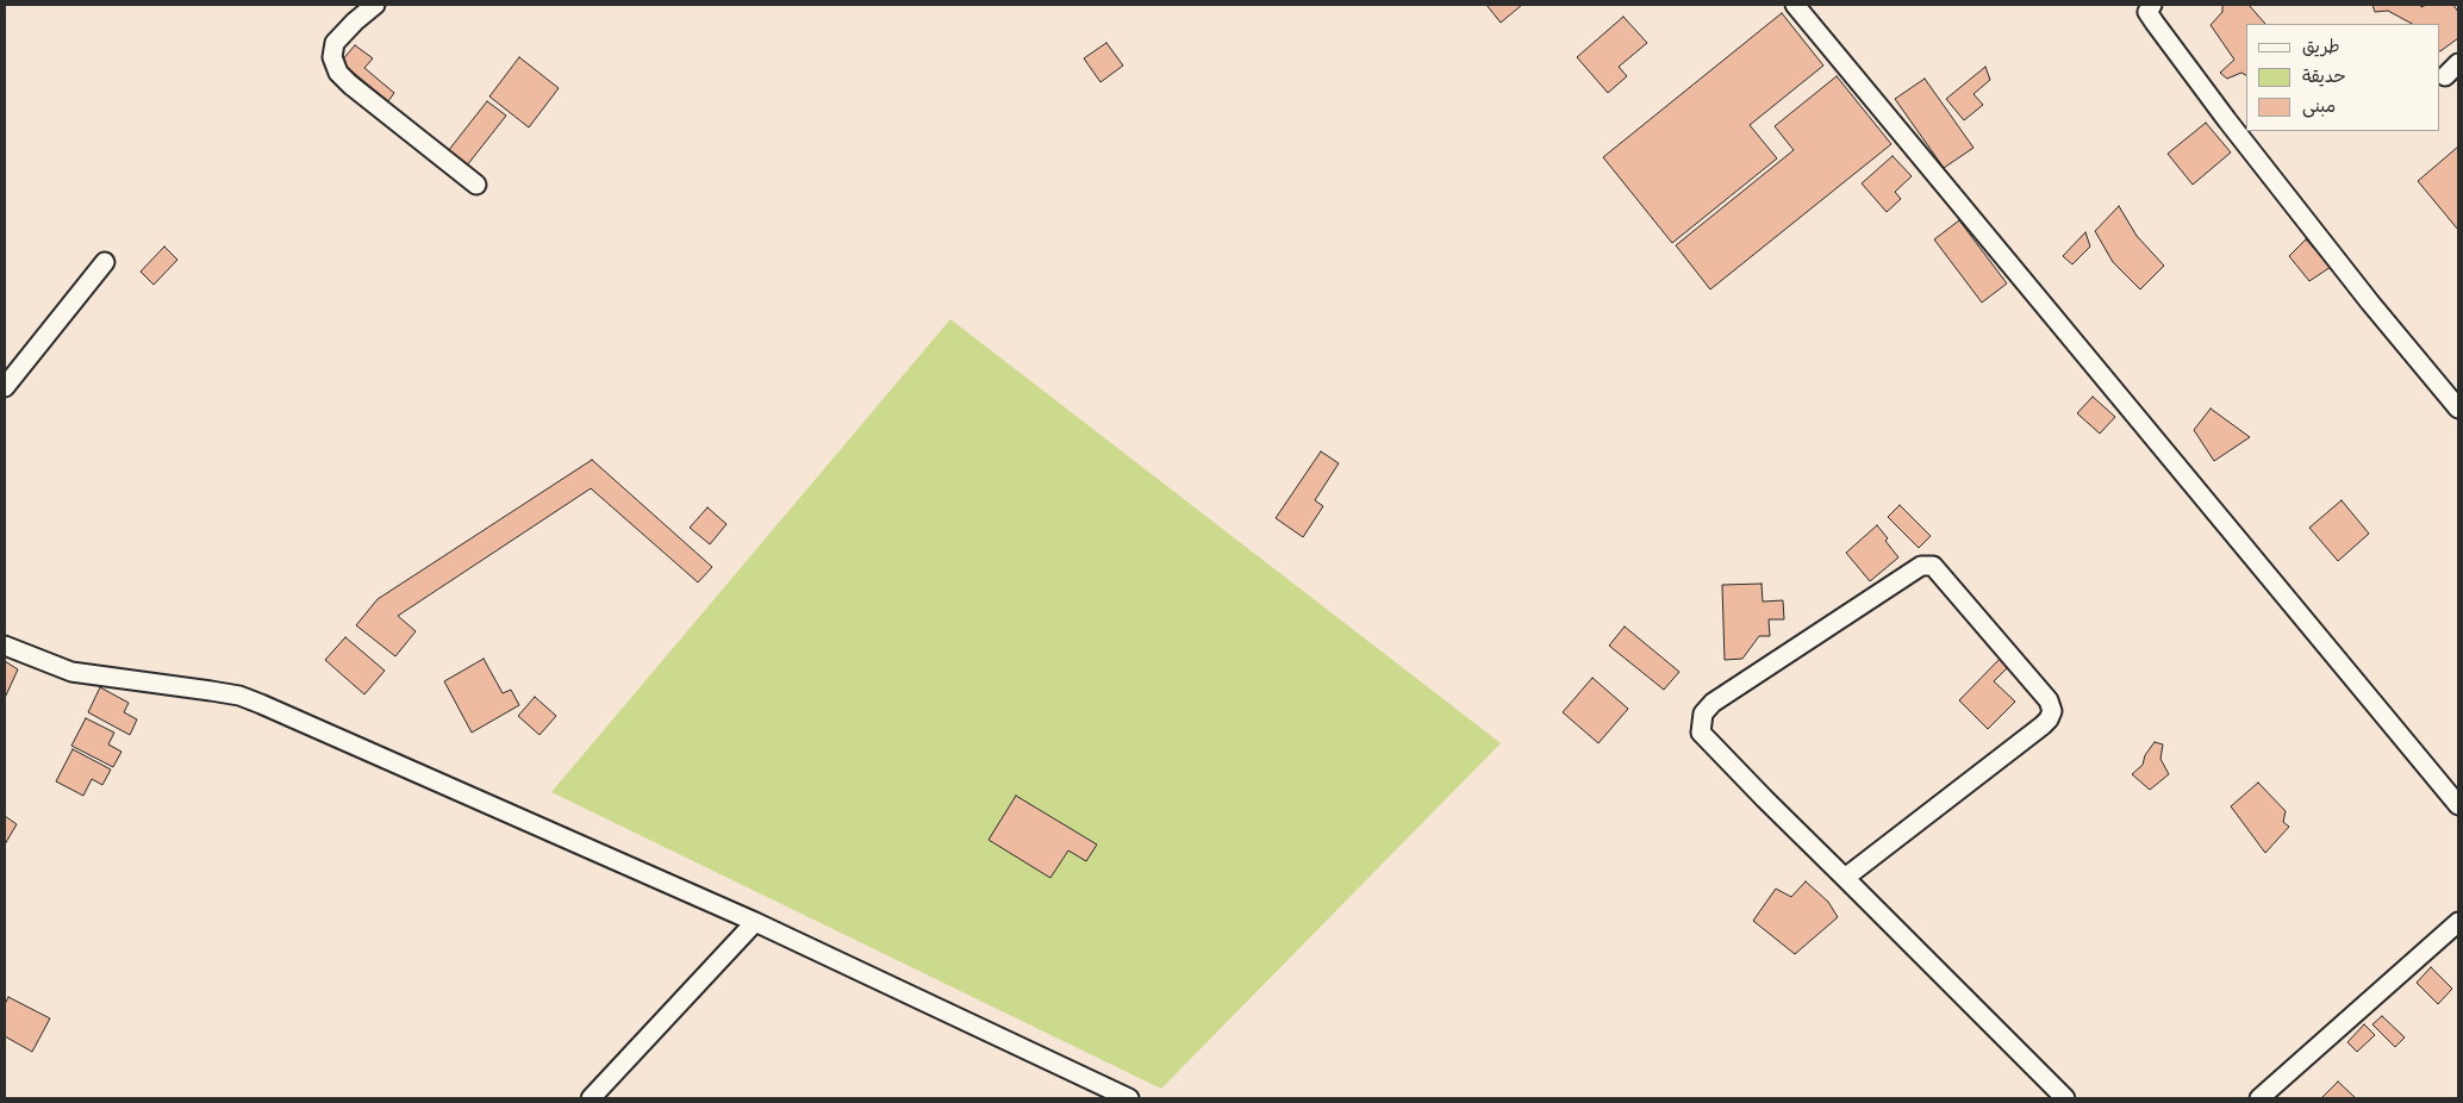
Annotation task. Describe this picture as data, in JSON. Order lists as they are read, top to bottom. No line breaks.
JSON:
{"legend":["طريق","حديقة","مبنى"]}
